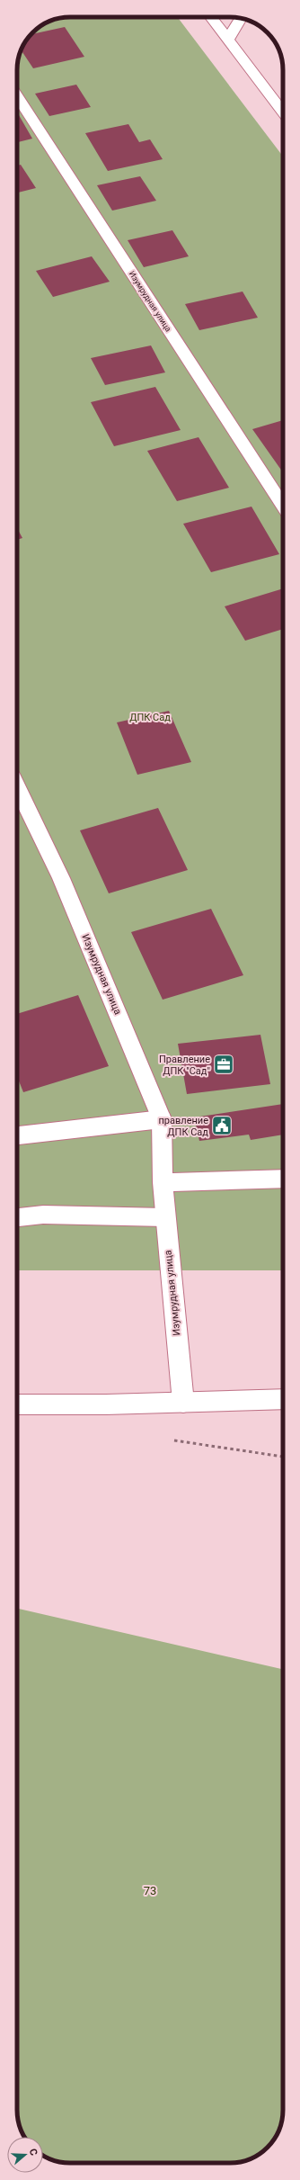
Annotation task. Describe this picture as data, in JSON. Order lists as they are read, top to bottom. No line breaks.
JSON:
{"streets":{"street":["Изумрудная улица"]},"parks":["ДПК Сад","73"],"places":{"office":["Правление ДПК \"Сад\""],"public building":["правление ДПК Сад"]},"north":"right"}
